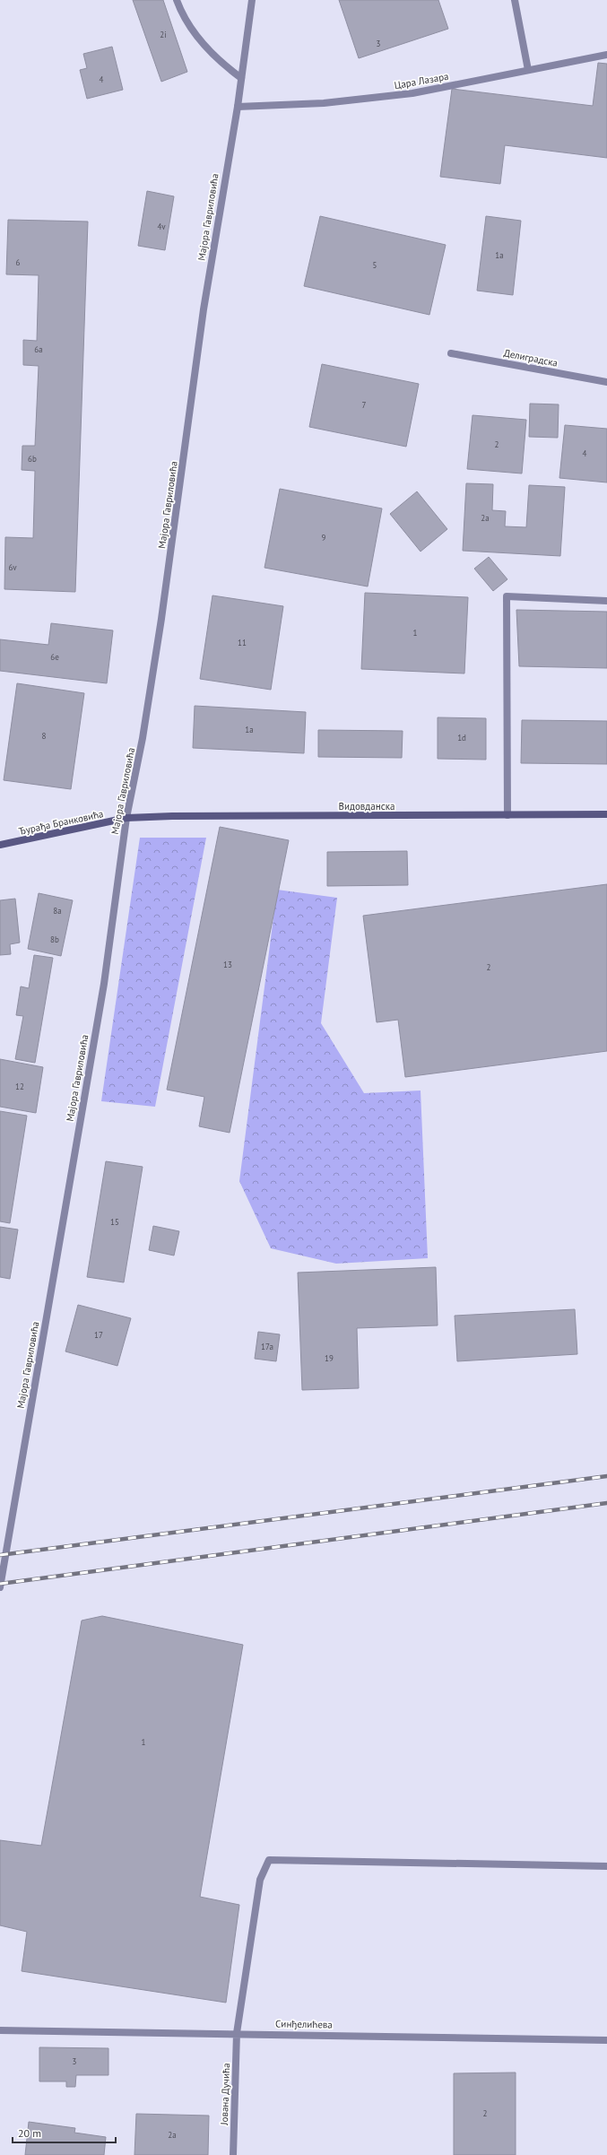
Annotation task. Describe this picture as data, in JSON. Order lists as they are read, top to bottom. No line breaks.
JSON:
{"streets":{"main road":["Видовданска","Ђурађа Бранковића"],"street":["Цара Лазара","Мајора Гавриловића","Делиградска","Синђелићева","Јована Дучића"]},"crossings":[["Цара Лазара","Мајора Гавриловића"],["Мајора Гавриловића","Видовданска"],["Мајора Гавриловића","Ђурађа Бранковића"],["Видовданска","Ђурађа Бранковића"],["Синђелићева","Јована Дучића"]],"house_numbers":["2i","3","4","4v","1a","6","5","6a","7","2","4","6b","2a","9","6v","1","11","6e","1a","8","1d","8a","8b","13","2","12","15","17","17a","19","1","3","2","2a"],"scale_bar":"20 m"}
